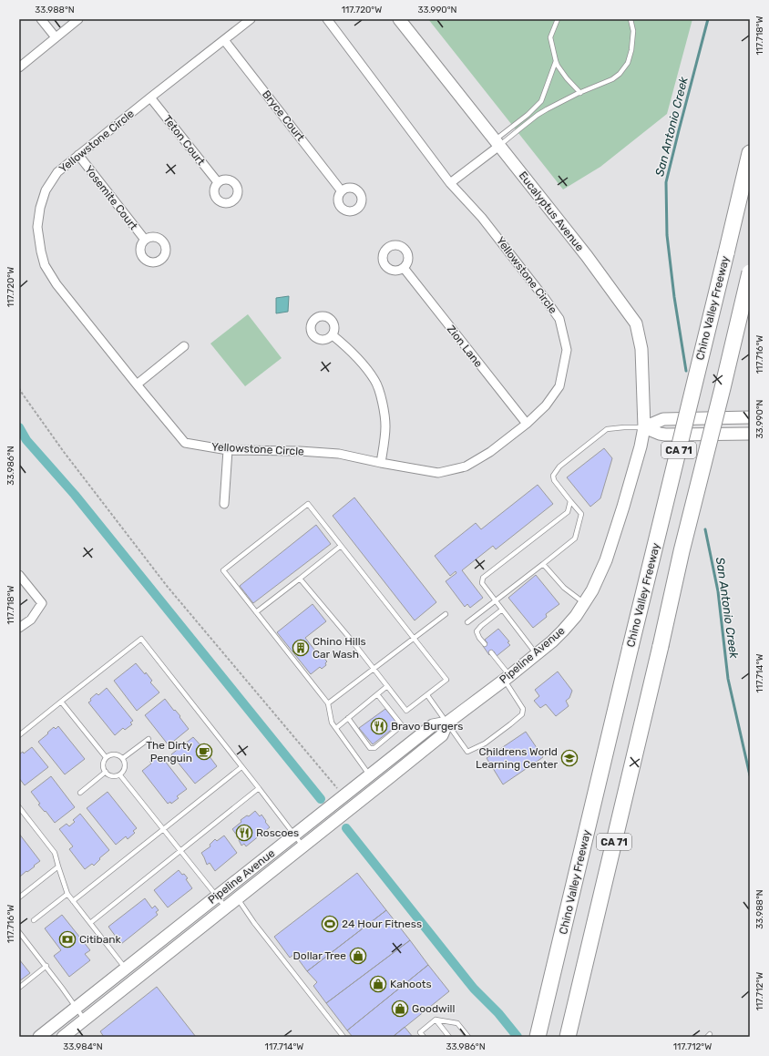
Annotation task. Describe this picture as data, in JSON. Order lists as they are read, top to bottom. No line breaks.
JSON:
{"streets":{"highway":["Chino Valley Freeway","CA 71"],"main road":["Eucalyptus Avenue","Pipeline Avenue"],"street":["Bryce Court","Teton Court","Yellowstone Circle","Yosemite Court","Zion Lane"]},"crossings":[["Bryce Court","Yellowstone Circle"],["Teton Court","Yellowstone Circle"],["Yellowstone Circle","Yosemite Court"],["Yellowstone Circle","Zion Lane"],["Eucalyptus Avenue","Pipeline Avenue"]],"water":["San Antonio Creek"],"places":{"building":["Chino Hills Car Wash"],"restaurant":["Bravo Burgers","Roscoes"],"cafe":["The Dirty Penguin"],"school or university":["Childrens World Learning Center"],"sports":["24 Hour Fitness"],"bank":["Citibank"],"shop":["Dollar Tree","Kahoots","Goodwill"]},"coordinates":["33.988°N","117.720°W","33.990°N","117.718°W","117.716°W","33.986°N","117.714°W","117.712°W","33.984°N"]}
